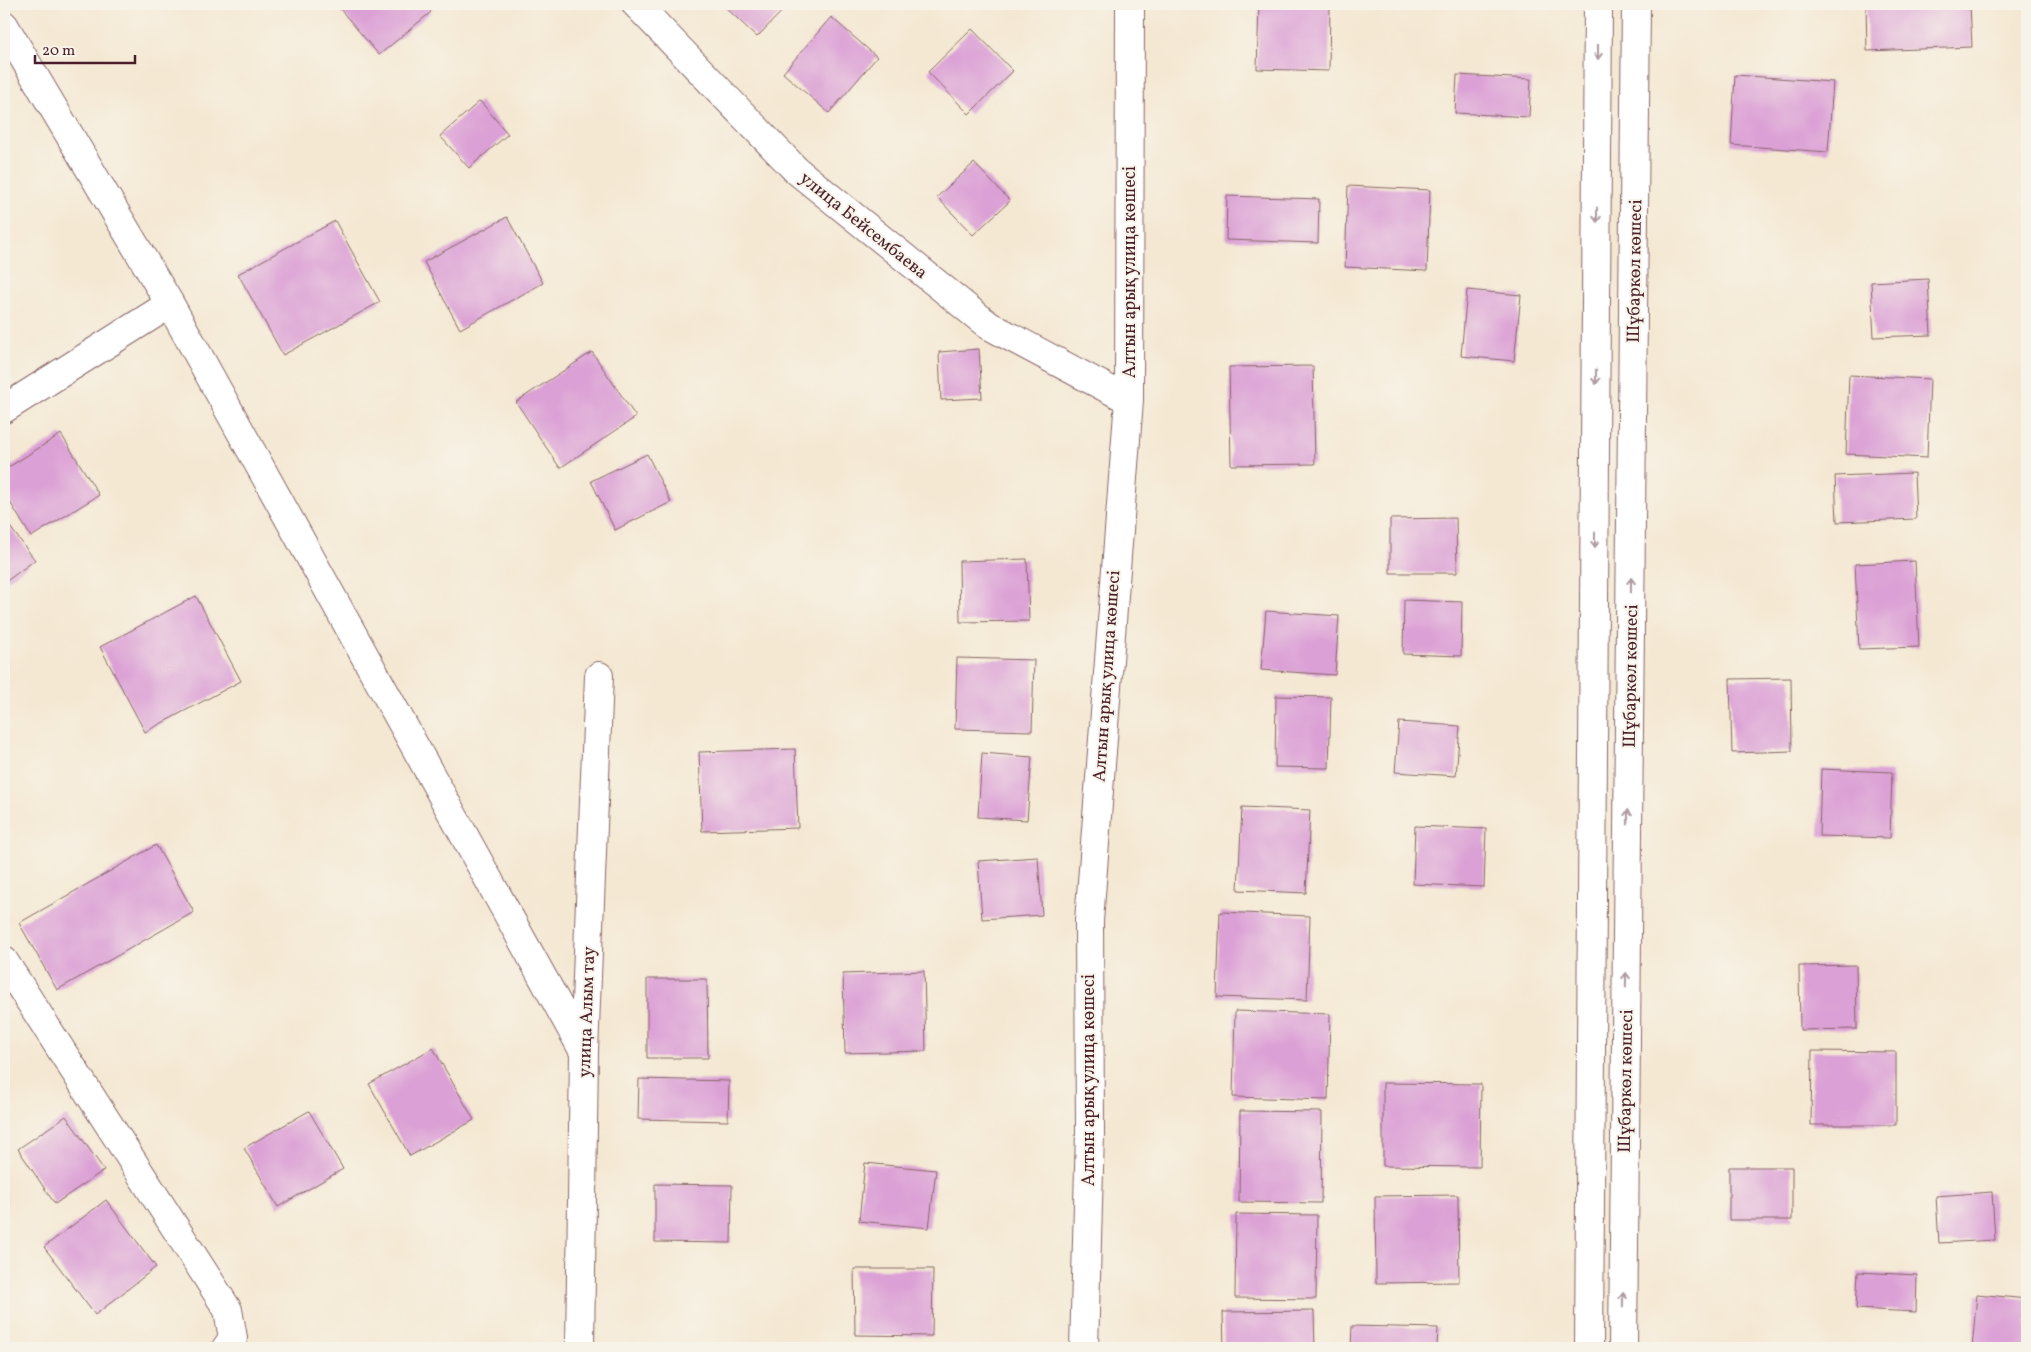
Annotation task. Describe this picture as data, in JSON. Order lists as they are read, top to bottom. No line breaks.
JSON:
{"streets":{"street":["улица Бейсембаева","Шұбаркөл көшесі","Алтын арық улица көшесі","улица Алым тау"]},"crossings":[["улица Бейсембаева","Алтын арық улица көшесі"]],"scale_bar":"20 m"}
